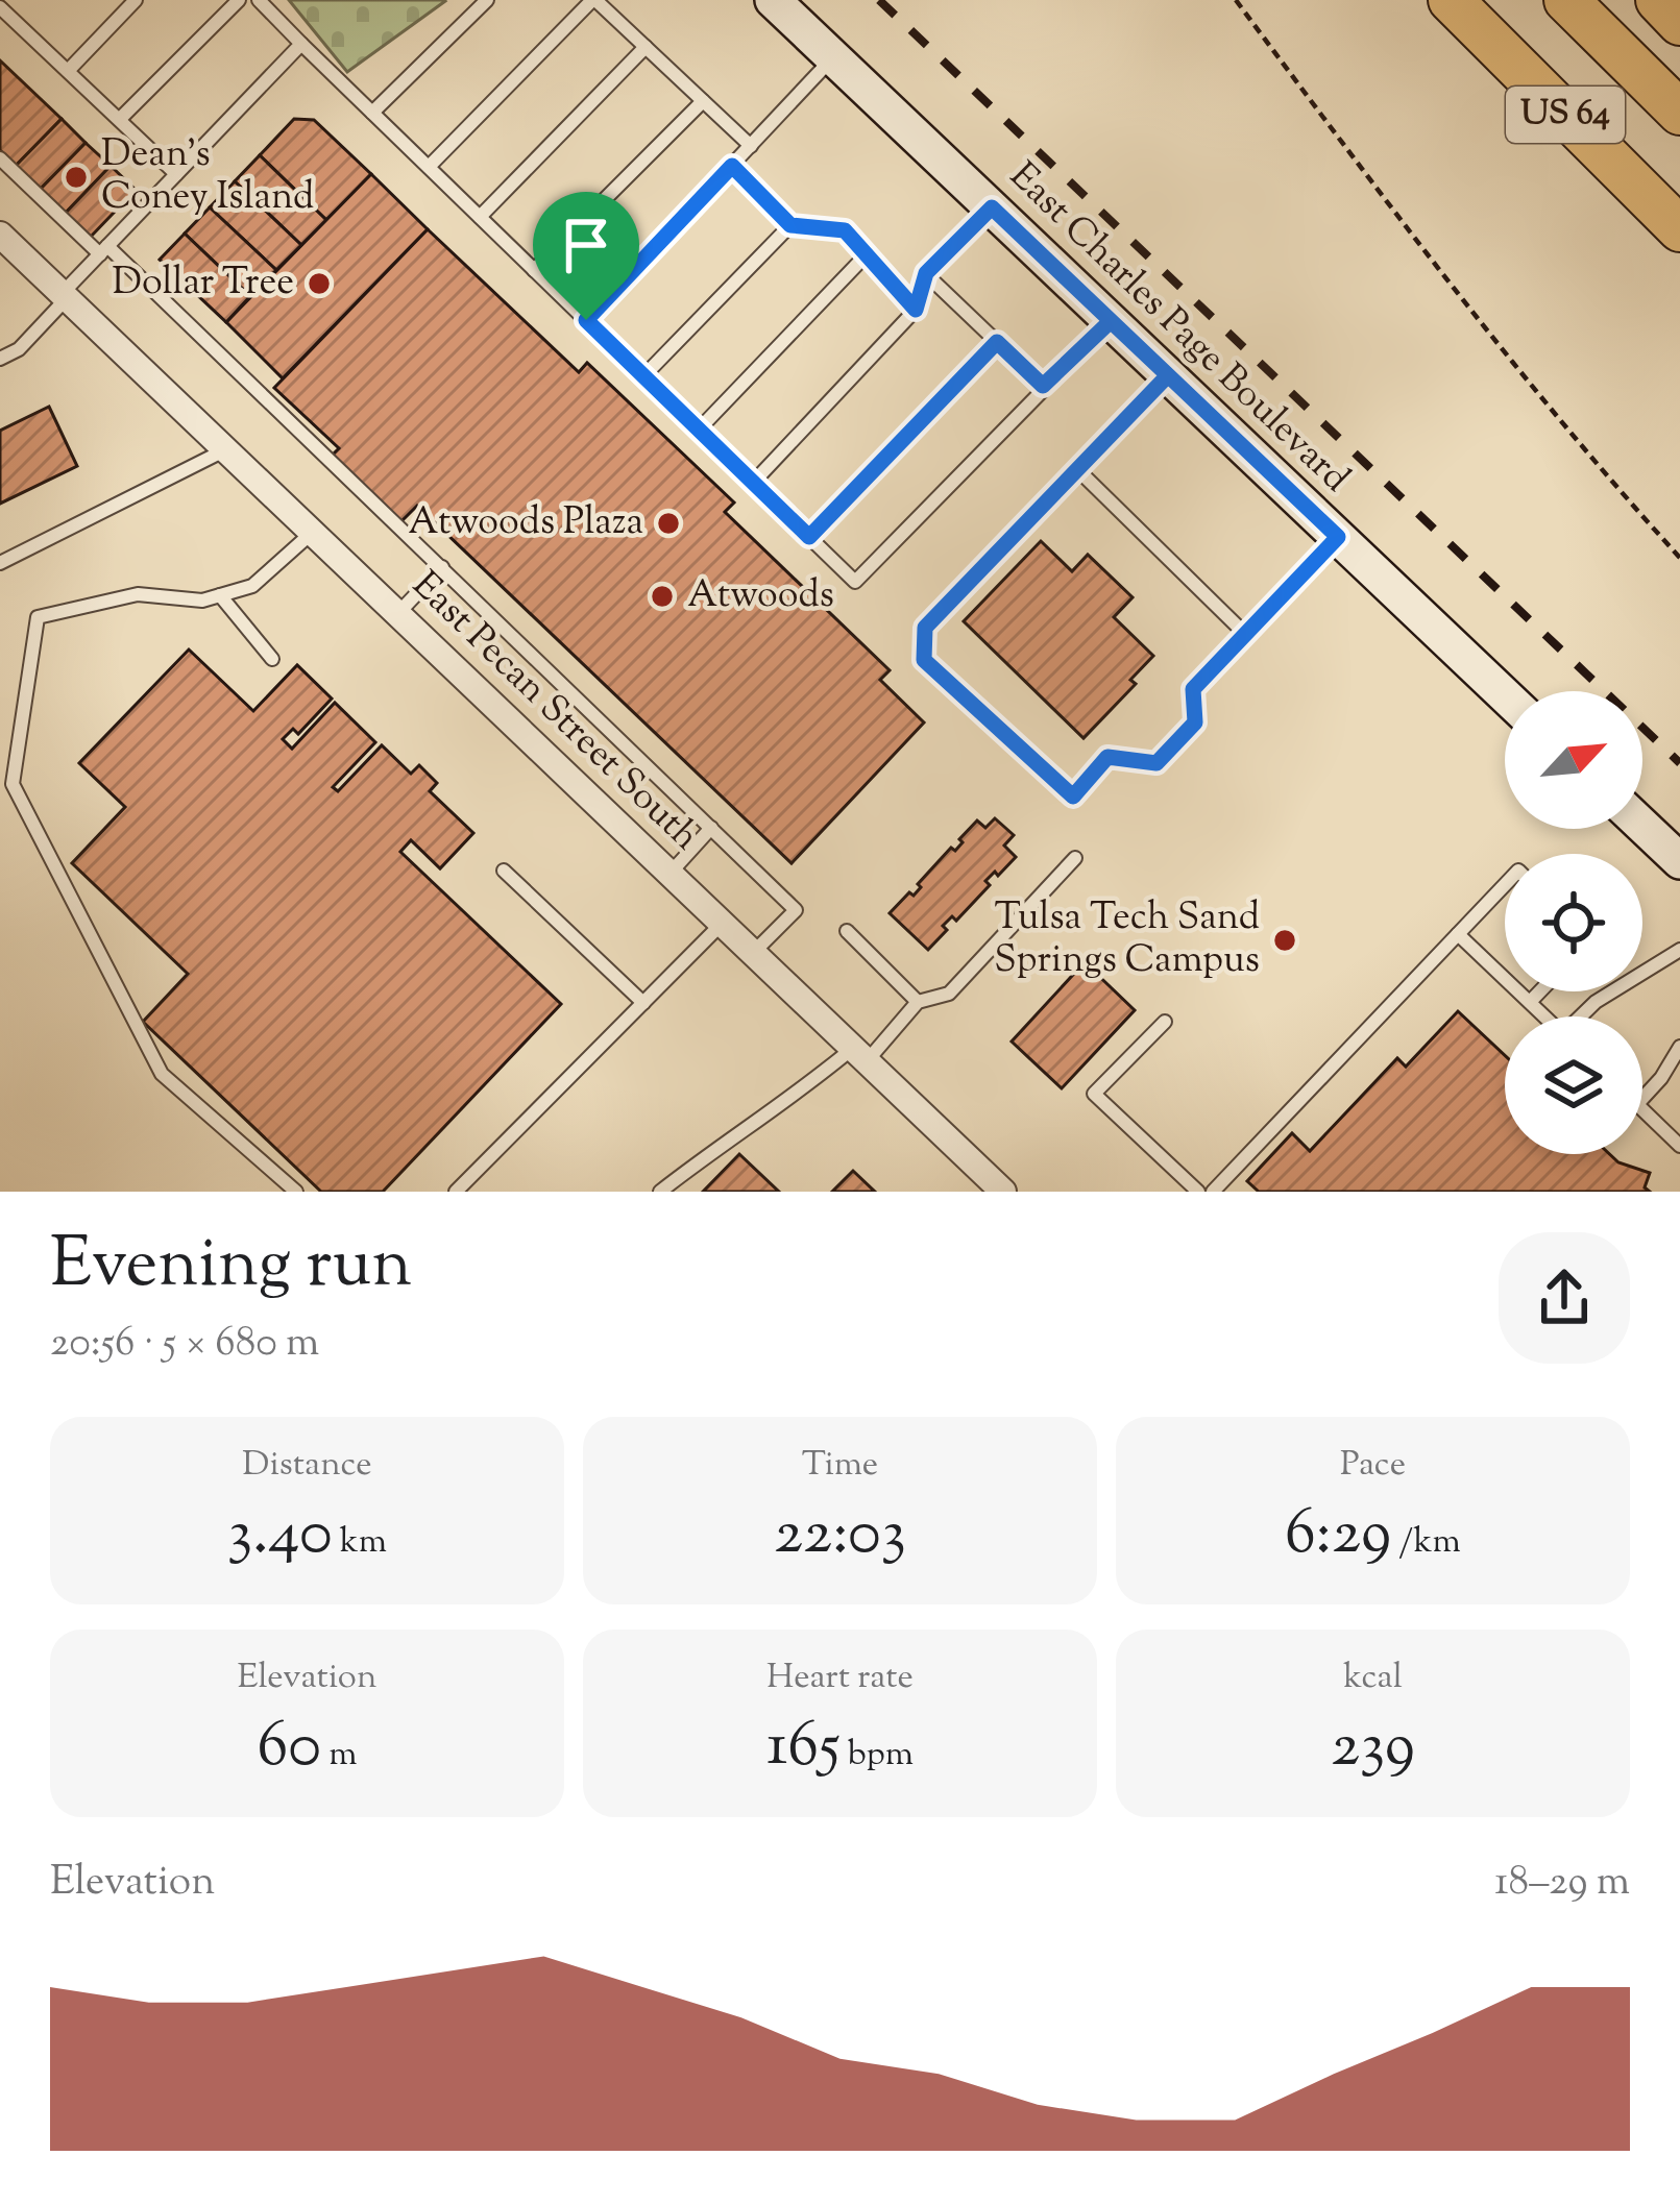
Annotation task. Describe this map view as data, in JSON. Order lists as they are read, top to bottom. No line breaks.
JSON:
{"streets":{"highway":["US 64"],"main road":["East Charles Page Boulevard"],"street":["East Pecan Street South"]},"places":["Dean's Coney Island","Dollar Tree","Atwoods Plaza","Atwoods","Tulsa Tech Sand Springs Campus"],"north":"top right","page":{"heading":["Evening run","20:56 · 5 × 680 m"],"stats":[["Distance","3.40 km"],["Time","22:03"],["Pace","6:29 /km"],["Elevation","60 m"],["Heart rate","165 bpm"],["kcal","239"]],"chart":["Elevation","18–29 m"]}}
